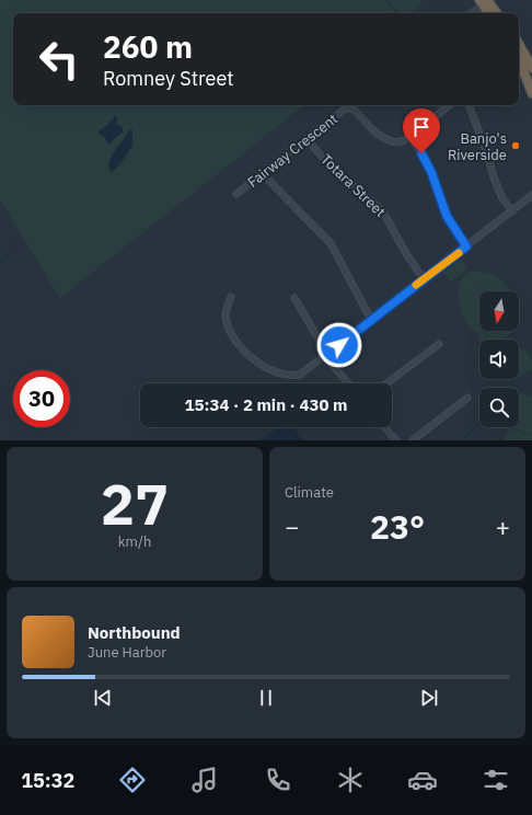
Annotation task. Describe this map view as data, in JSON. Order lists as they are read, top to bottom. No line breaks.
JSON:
{"streets":{"street":["Fairway Crescent","Totara Street"]},"crossings":[["Fairway Crescent","Totara Street"]],"places":["Banjo's Riverside"],"north":"bottom","page":{"turn":["260 m","Romney Street"],"limit":"30","trip":"15:34 · 2 min · 430 m","tile":[["27","km/h"],"Climate"],"heat":["−","23°","+"],"song":["Northbound","June Harbor"],"tabs":"15:32"}}
